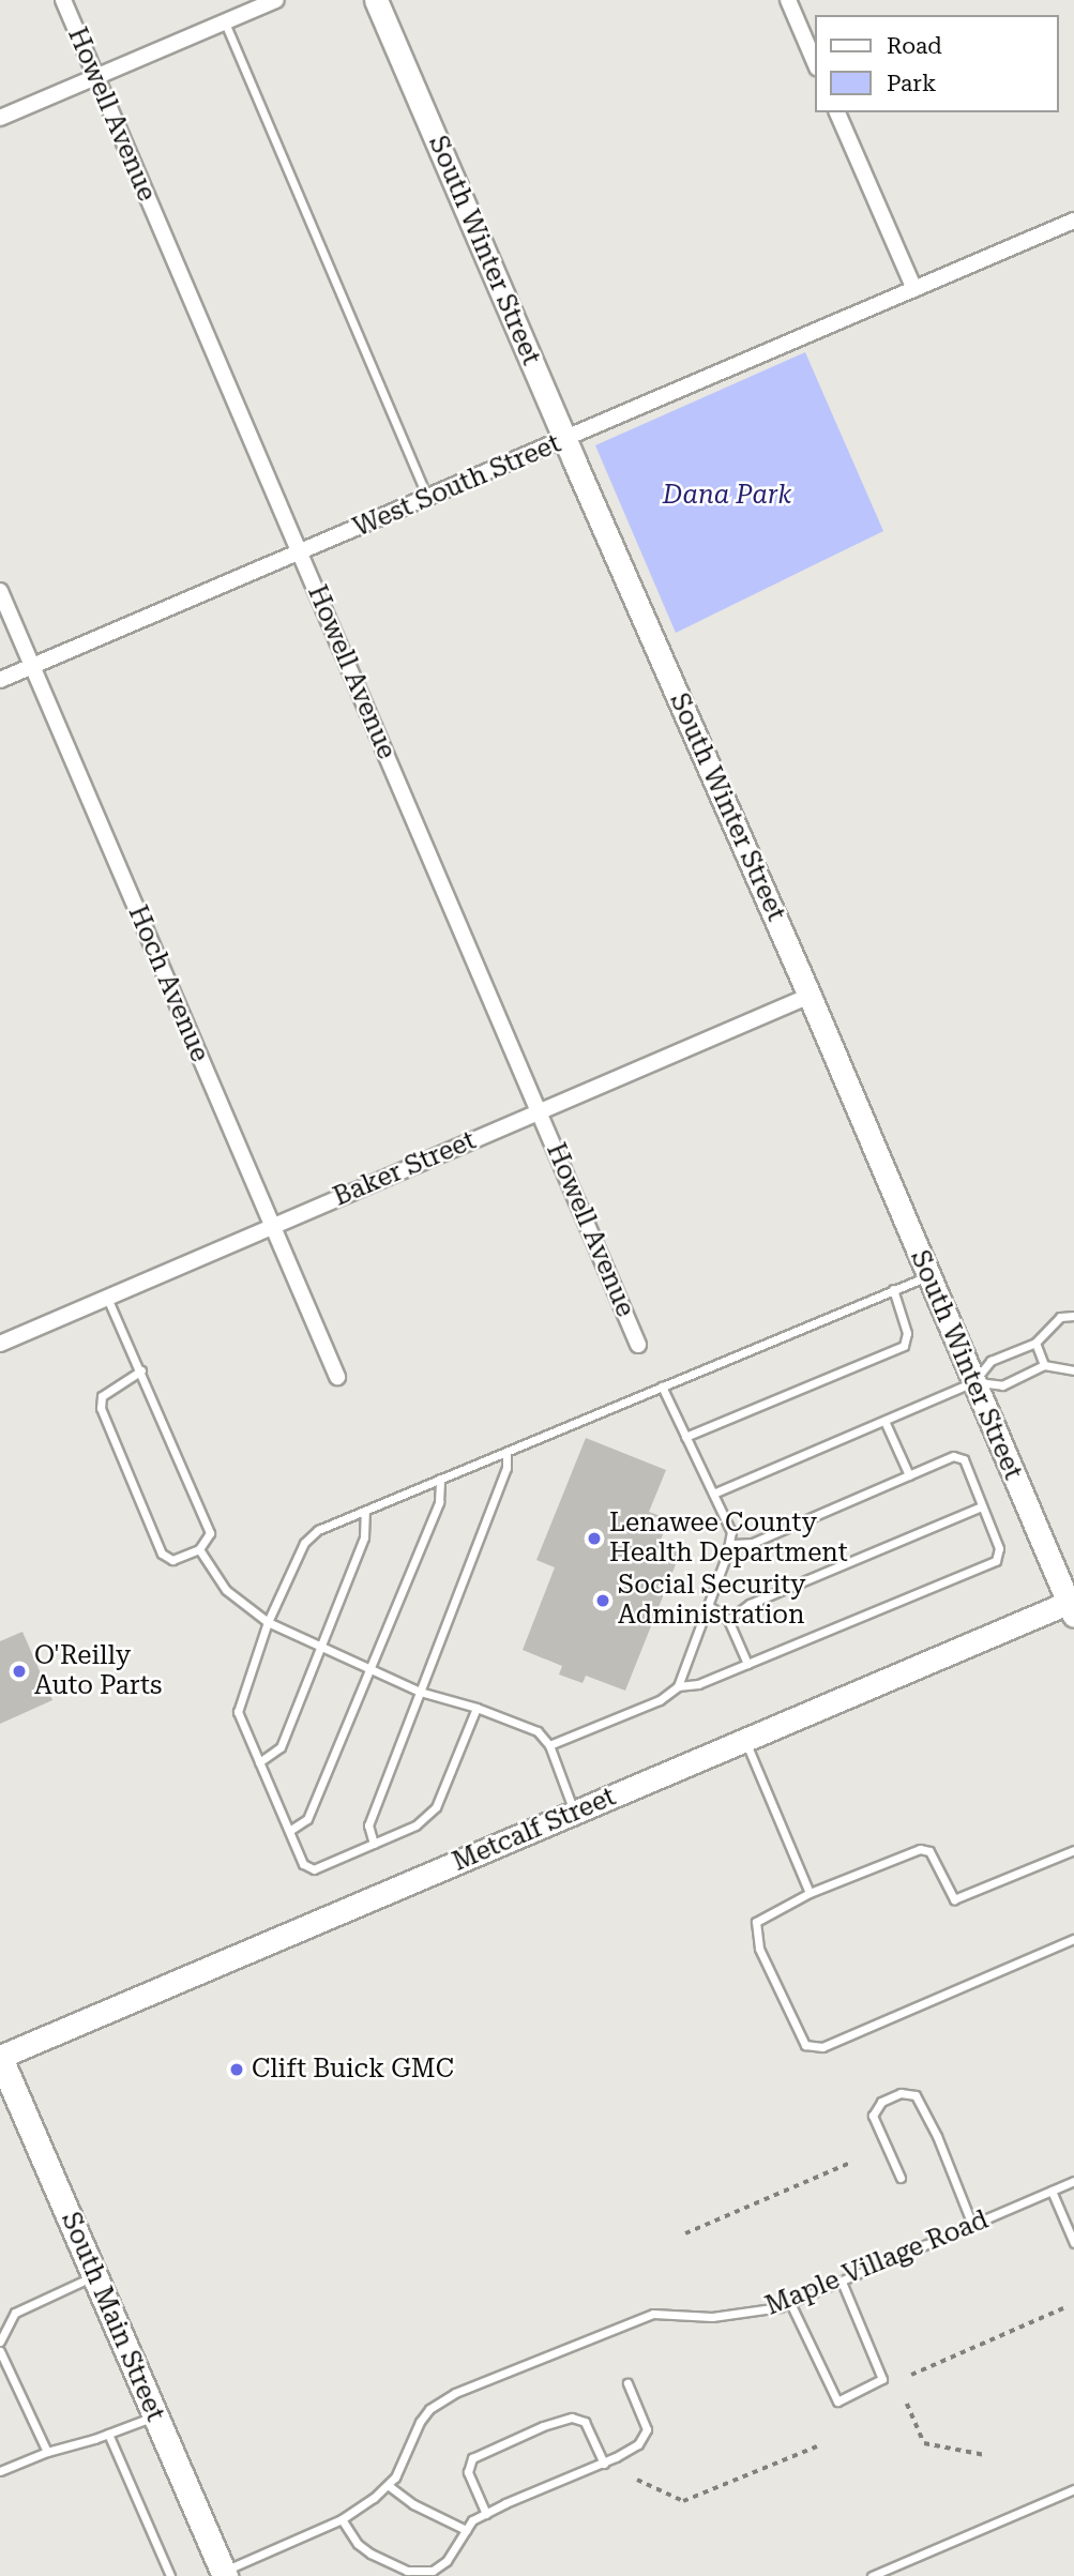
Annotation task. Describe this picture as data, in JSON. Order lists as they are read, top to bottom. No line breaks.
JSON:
{"streets":{"main road":["South Main Street"],"street":["Howell Avenue","South Winter Street","West South Street","Hoch Avenue","Baker Street","Metcalf Street"],"lane":["Maple Village Road"]},"crossings":[["Howell Avenue","West South Street"],["Howell Avenue","Baker Street"],["South Winter Street","West South Street"],["South Winter Street","Baker Street"],["South Winter Street","Metcalf Street"],["West South Street","Hoch Avenue"],["Hoch Avenue","Baker Street"],["Metcalf Street","South Main Street"],["Maple Village Road","South Main Street"]],"parks":["Dana Park"],"places":["Lenawee County Health Department","Social Security Administration","O'Reilly Auto Parts","Clift Buick GMC"],"legend":["Road","Park"]}
